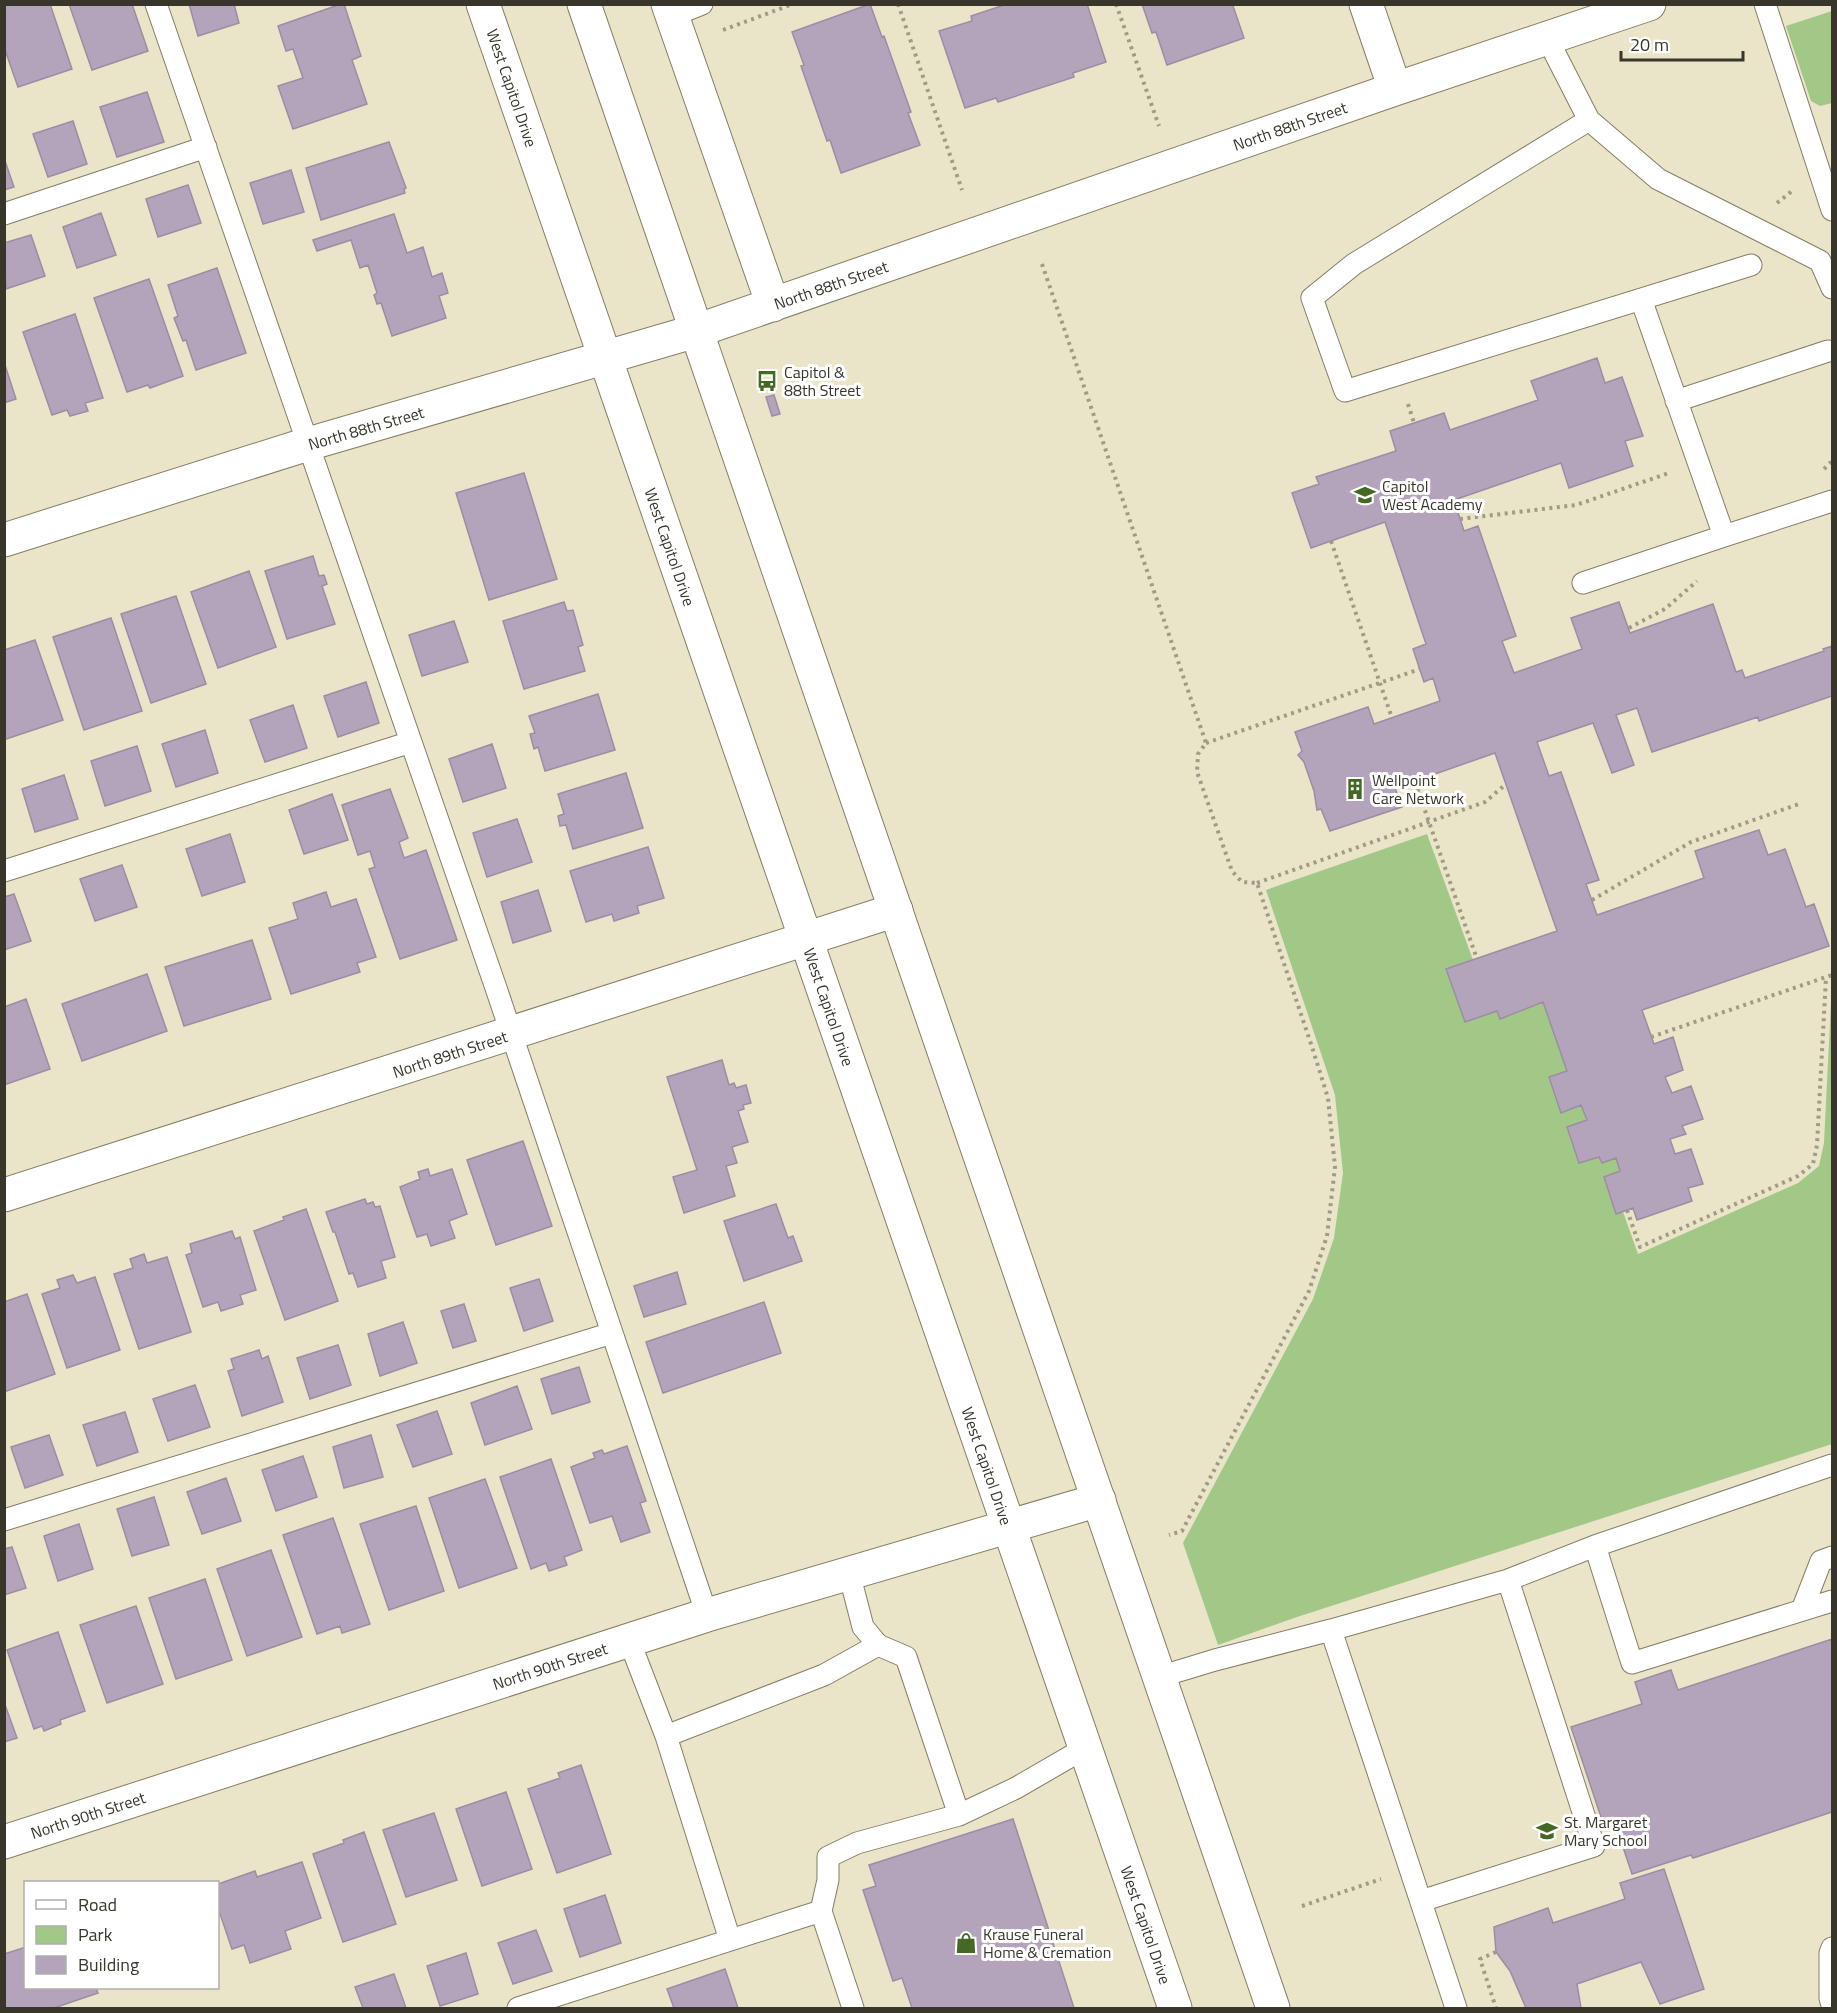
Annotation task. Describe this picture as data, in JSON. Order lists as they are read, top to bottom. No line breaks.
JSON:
{"streets":{"main road":["West Capitol Drive","North 88th Street","North 89th Street","North 90th Street"]},"crossings":[["West Capitol Drive","North 88th Street"],["West Capitol Drive","North 89th Street"],["West Capitol Drive","North 90th Street"]],"places":{"bus stop":["Capitol & 88th Street"],"school or university":["Capitol West Academy","St. Margaret Mary School"],"building":["Wellpoint Care Network"],"shop":["Krause Funeral Home & Cremation"]},"legend":["Road","Park","Building"],"scale_bar":"20 m"}
